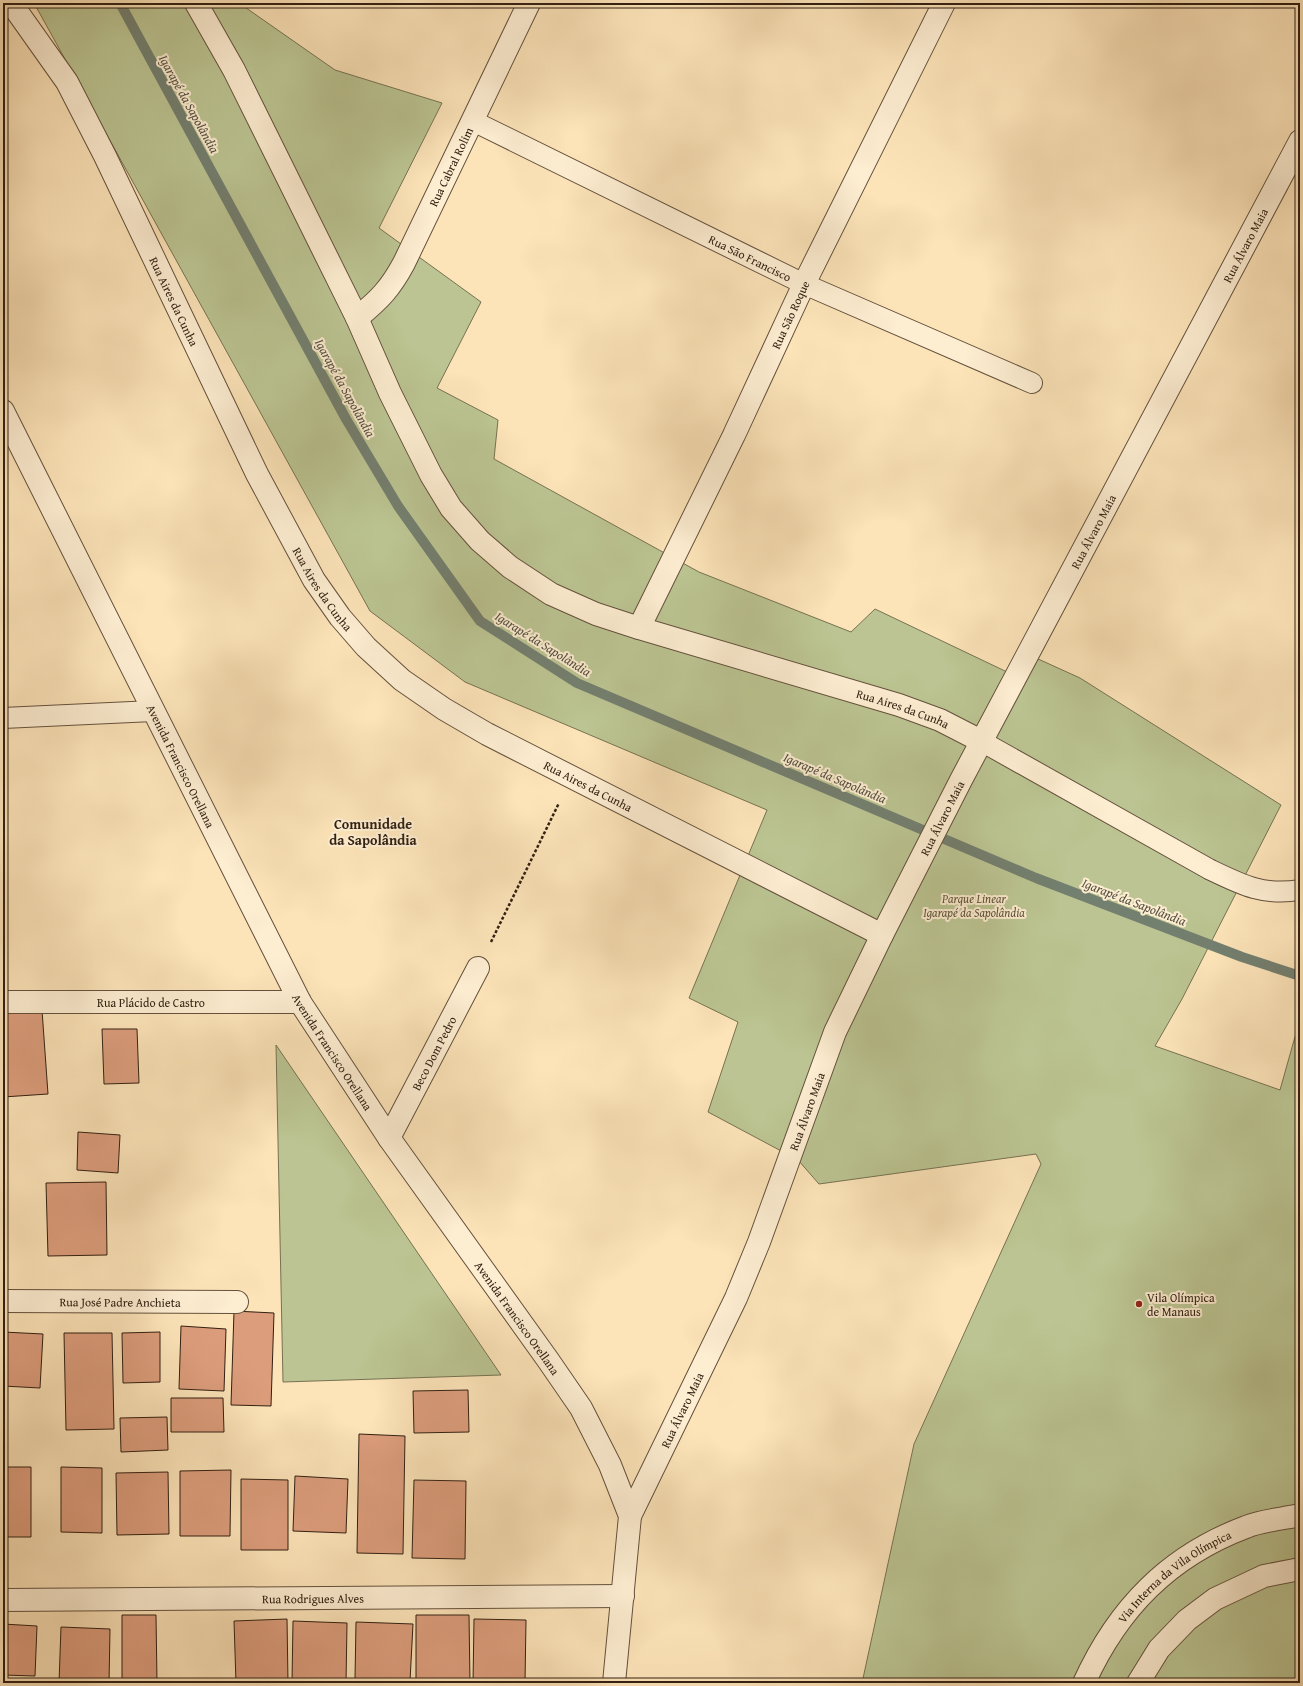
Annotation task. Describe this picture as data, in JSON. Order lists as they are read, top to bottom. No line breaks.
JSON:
{"streets":{"street":["Rua Cabral Rolim","Rua Álvaro Maia","Rua Aires da Cunha","Rua São Roque","Avenida Francisco Orellana","Rua Plácido de Castro","Beco Dom Pedro","Rua José Padre Anchieta","Via Interna da Vila Olímpica","Rua Rodrigues Alves"],"lane":["Rua São Francisco"]},"crossings":[["Rua Cabral Rolim","Rua São Francisco"],["Rua Cabral Rolim","Rua Aires da Cunha"],["Rua Álvaro Maia","Rua Aires da Cunha"],["Rua Álvaro Maia","Avenida Francisco Orellana"],["Rua São Francisco","Rua São Roque"],["Rua Aires da Cunha","Rua São Roque"],["Avenida Francisco Orellana","Rua Plácido de Castro"],["Avenida Francisco Orellana","Beco Dom Pedro"],["Avenida Francisco Orellana","Rua Rodrigues Alves"]],"districts":["Comunidade da Sapolândia"],"water":["Igarapé da Sapolândia"],"parks":["Parque Linear Igarapé da Sapolândia"],"places":["Vila Olímpica de Manaus"]}
